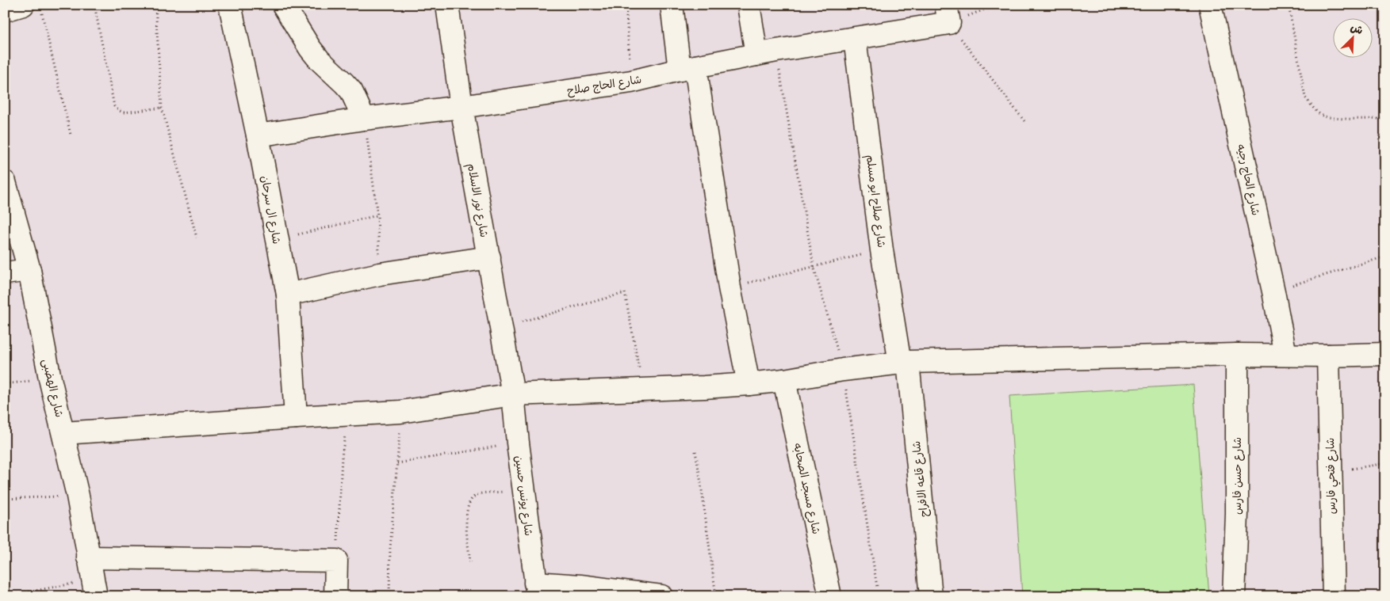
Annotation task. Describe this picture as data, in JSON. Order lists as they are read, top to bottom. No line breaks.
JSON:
{"streets":{"street":["شارع الحاج صلاح","شارع الحاج رجيه","شارع نور الاسلام","شارع صلاح ابو مسلم","شارع ال سرحان","شارع الهضبى","شارع حسن فارس","شارع فتحي فارس","شارع قاعه الافراح","شارع مسجد الصحابه","شارع يونس حسين"]},"crossings":[["شارع الحاج صلاح","شارع نور الاسلام"],["شارع الحاج صلاح","شارع صلاح ابو مسلم"],["شارع الحاج صلاح","شارع ال سرحان"],["شارع نور الاسلام","شارع يونس حسين"],["شارع صلاح ابو مسلم","شارع قاعه الافراح"]],"north":"top right"}
